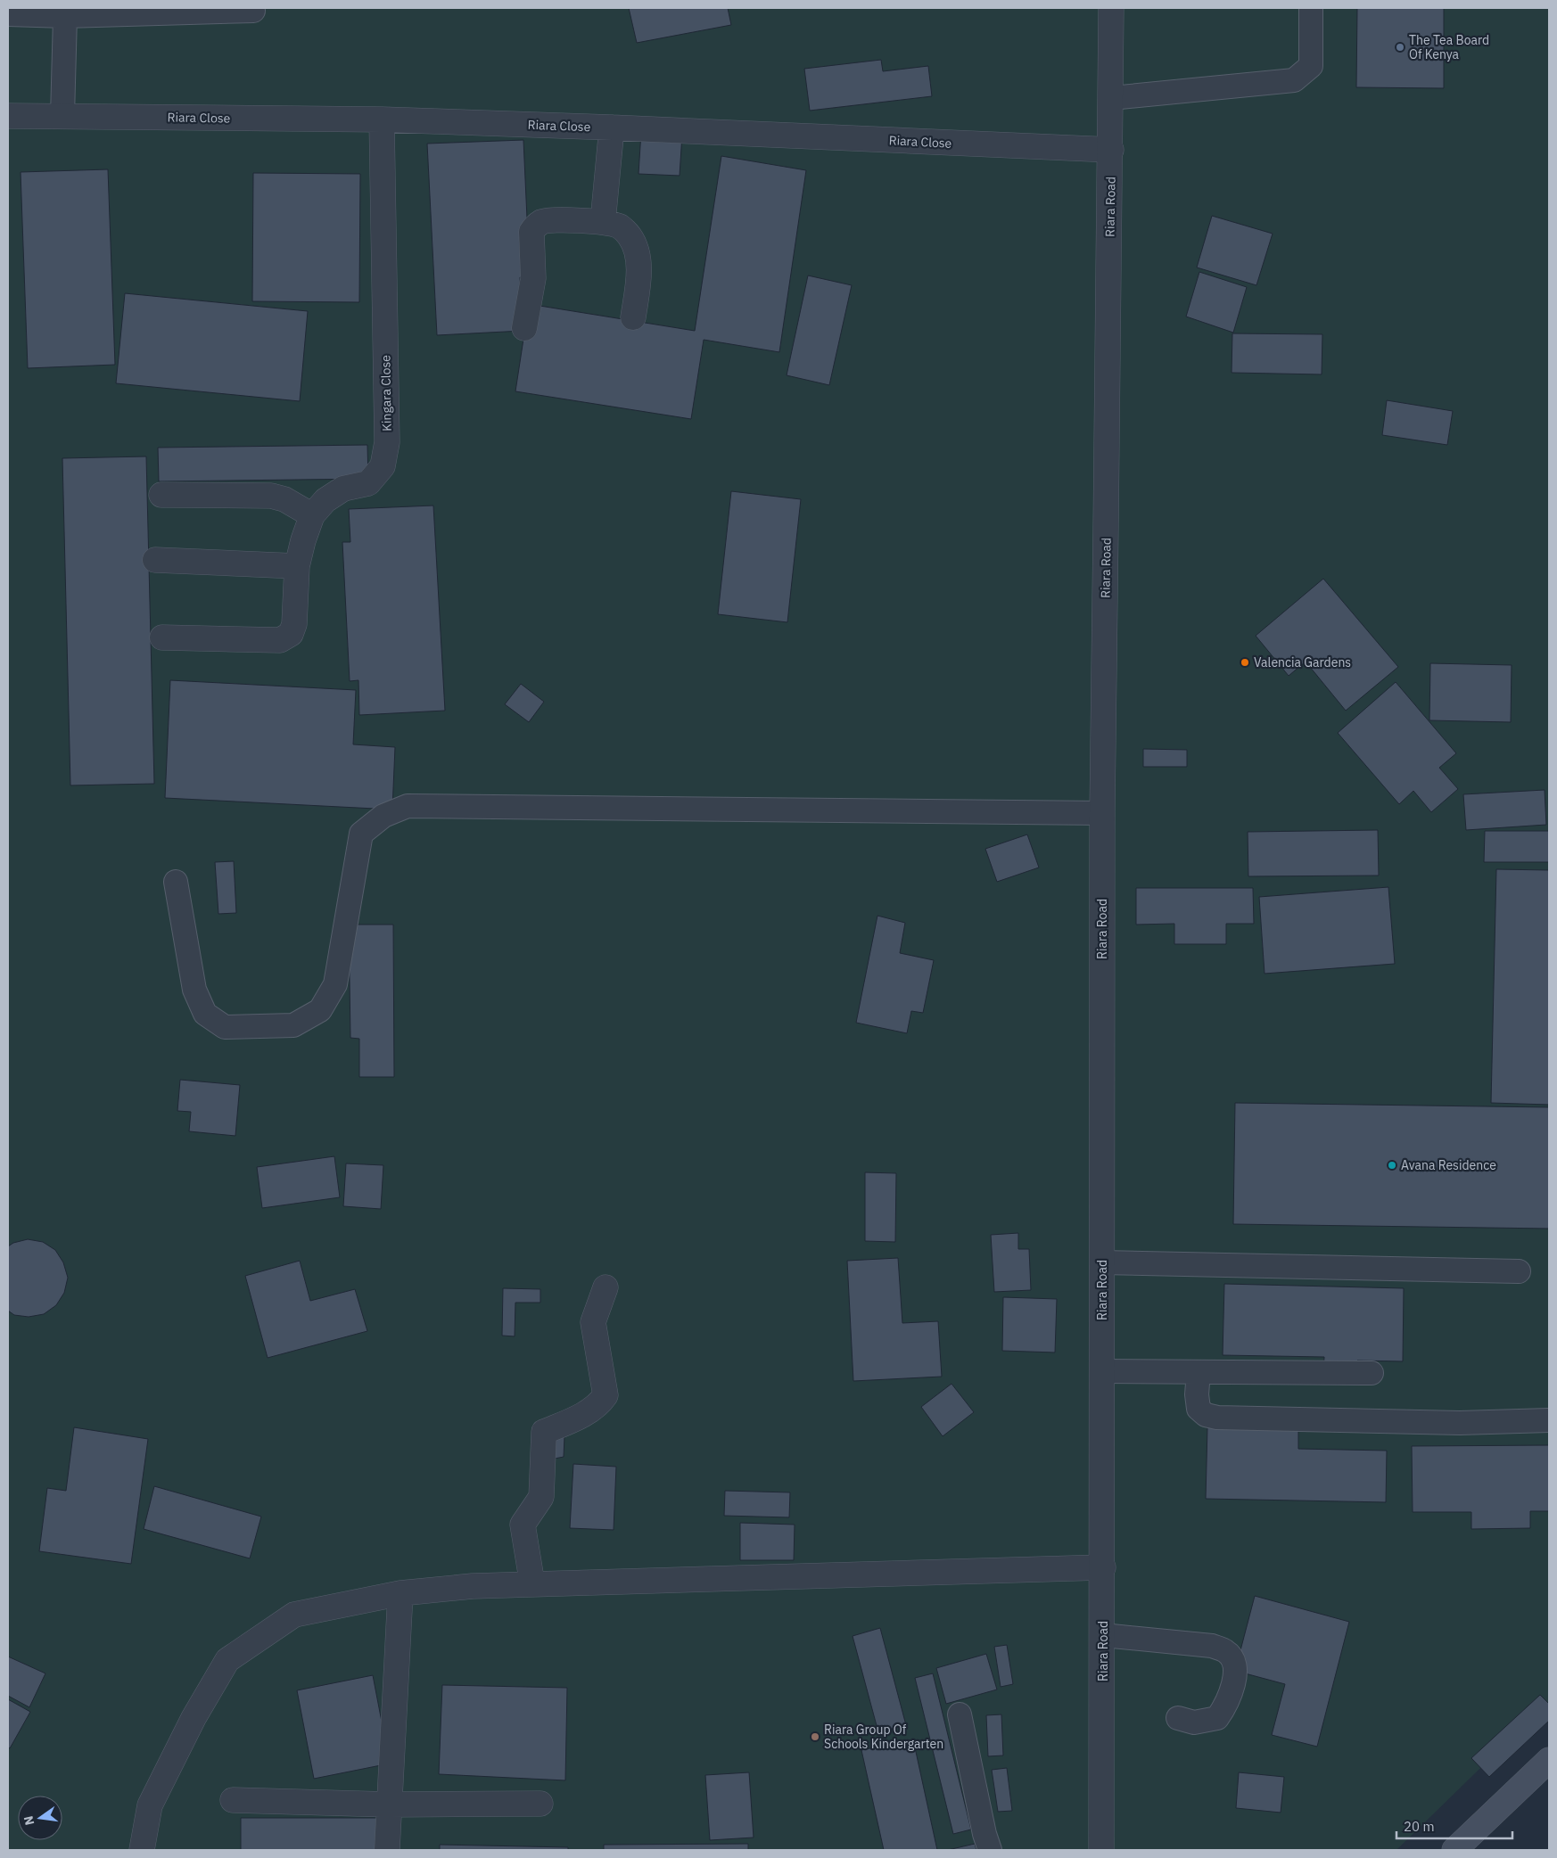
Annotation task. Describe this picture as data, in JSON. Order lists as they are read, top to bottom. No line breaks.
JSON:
{"streets":{"street":["Riara Close","Riara Road","Kingara Close"]},"crossings":[["Riara Close","Riara Road"],["Riara Close","Kingara Close"]],"places":["The Tea Board Of Kenya","Valencia Gardens","Avana Residence","Riara Group Of Schools Kindergarten"],"scale_bar":"20 m","north":"left"}
